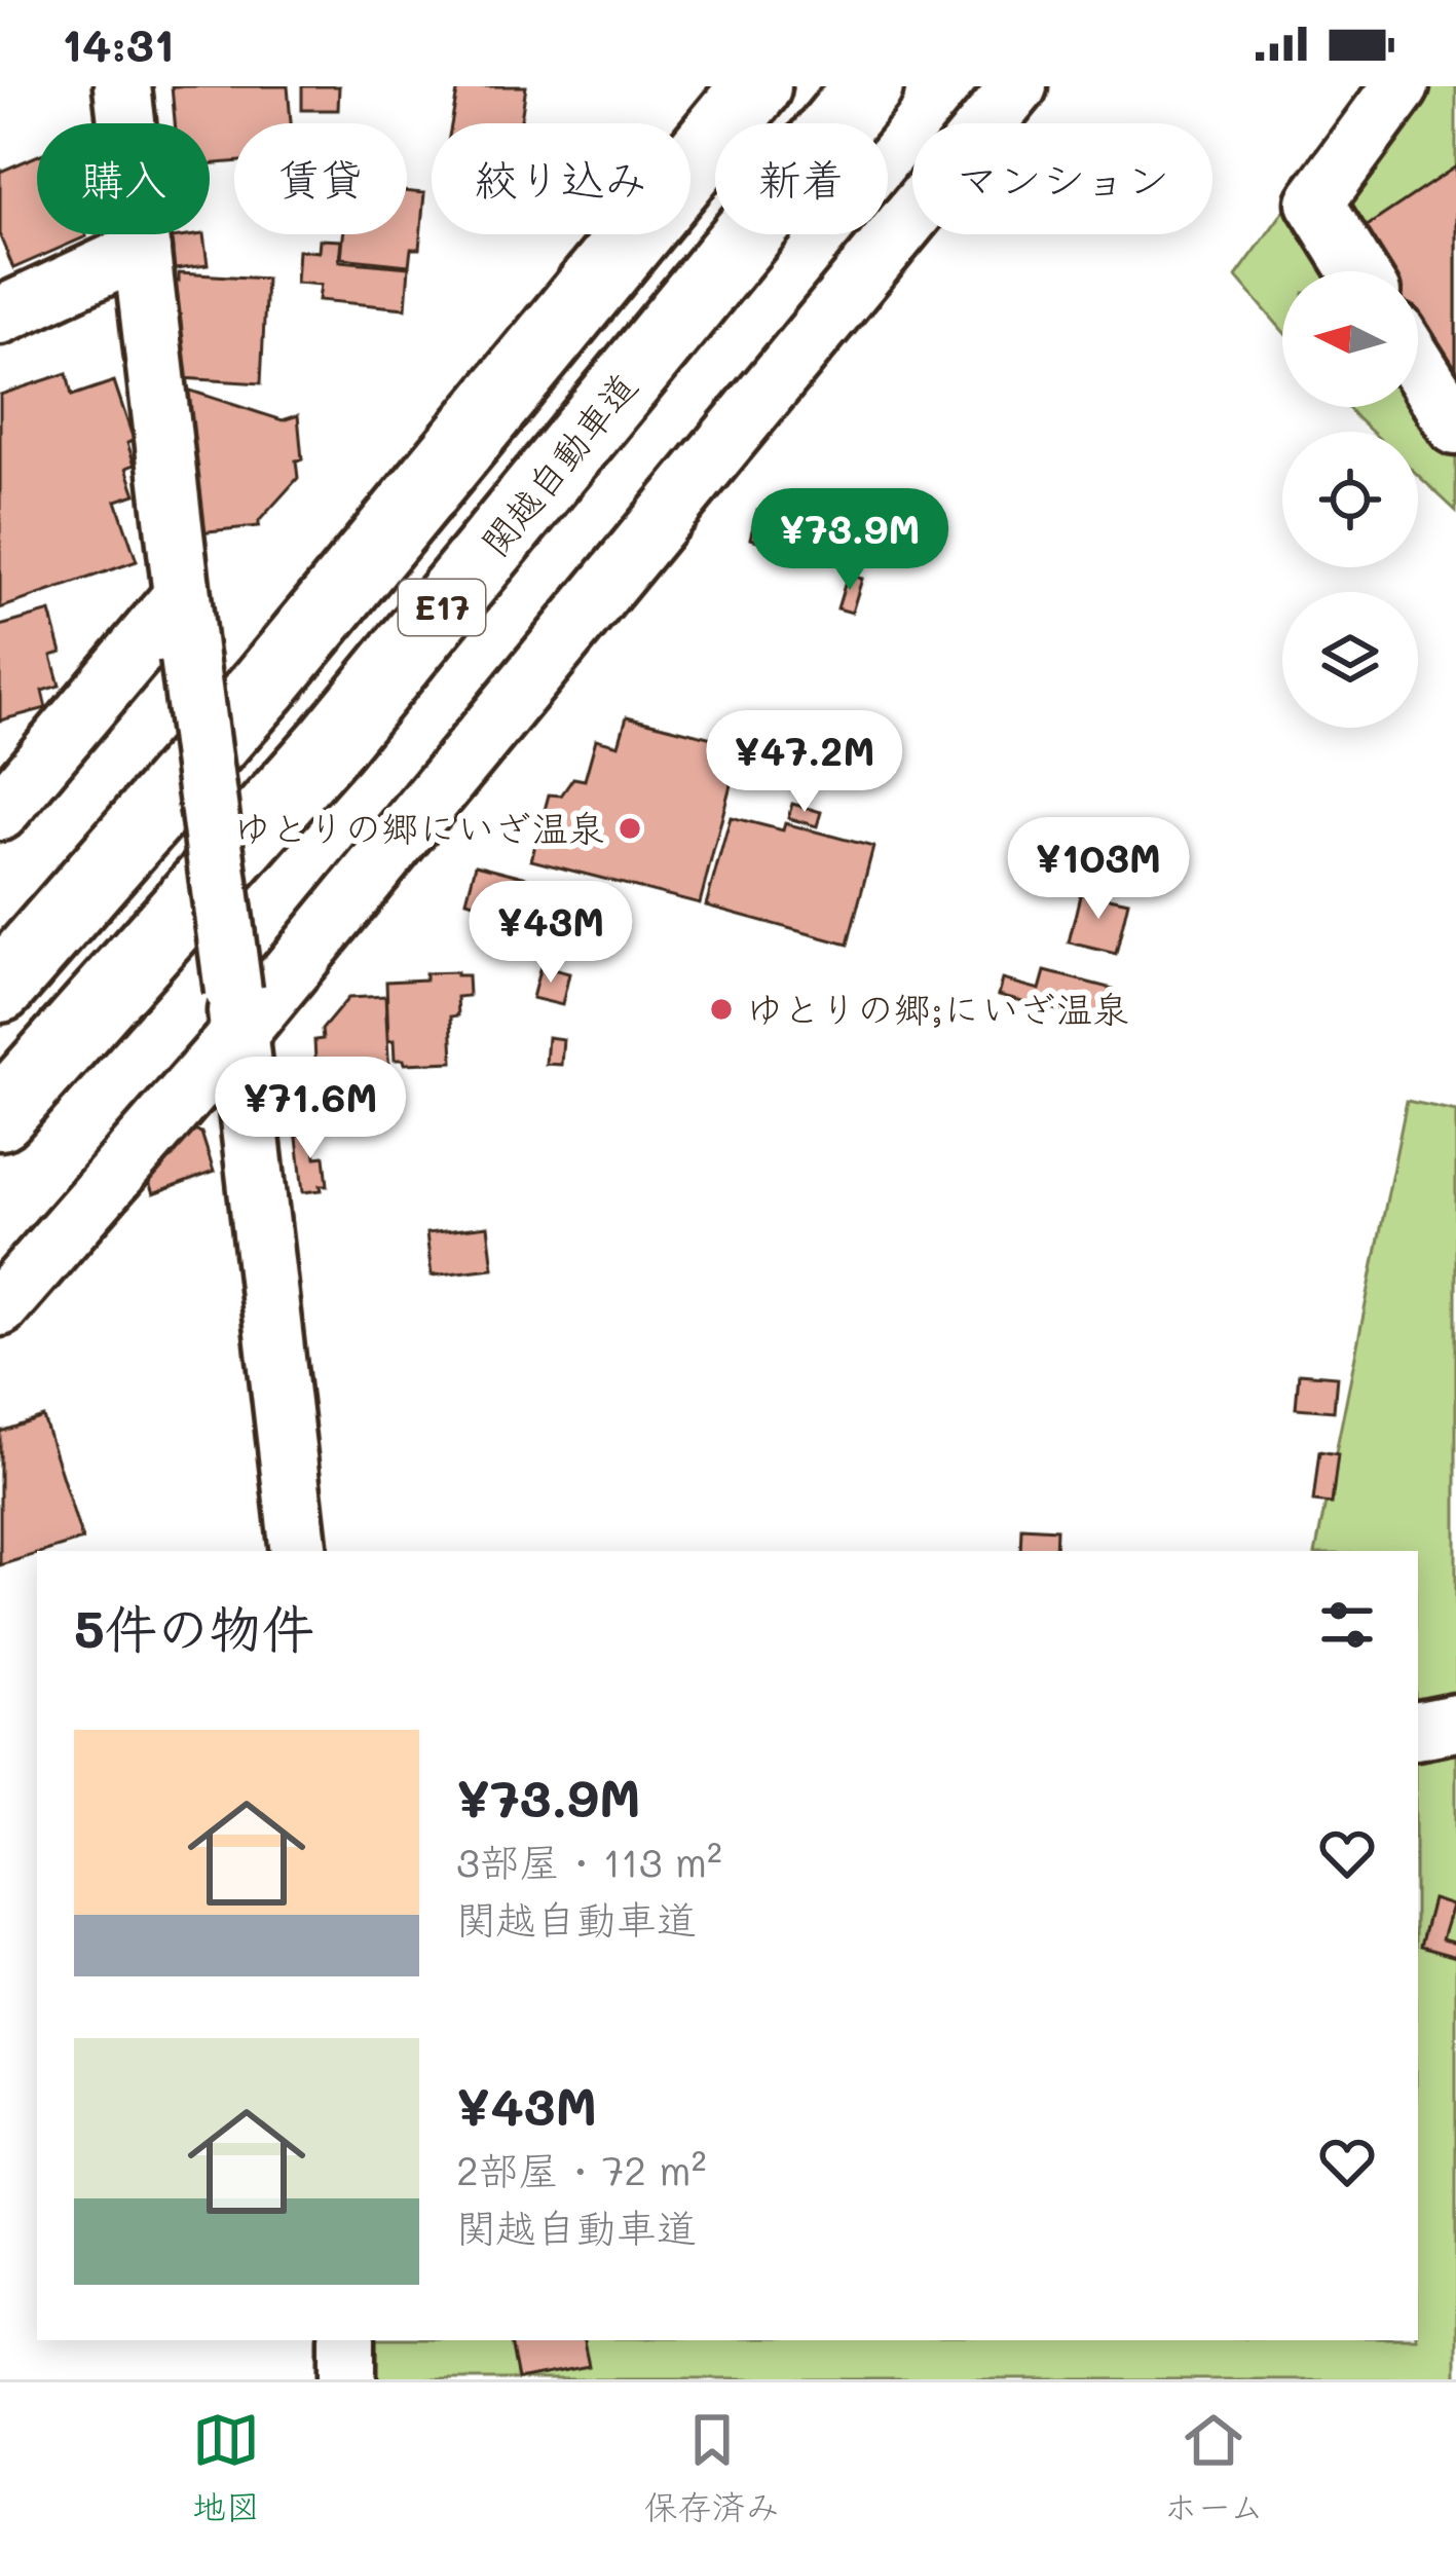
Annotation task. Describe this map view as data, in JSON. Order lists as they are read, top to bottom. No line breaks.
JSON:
{"streets":{"highway":["関越自動車道","E17"]},"places":["ゆとりの郷にいざ温泉","ゆとりの郷;にいざ温泉"],"north":"left","page":{"status":"14:31","chip":["購入","賃貸","絞り込み","新着","マンション"],"price":["¥73.9M","¥47.2M","¥103M","¥43M","¥71.6M"],"heading":"5件の物件","list":[{"name":"¥73.9M","note":"3部屋 · 113 m² · 関越自動車道"},{"name":"¥43M","note":"2部屋 · 72 m² · 関越自動車道"}],"tabs":["地図","保存済み","ホーム"]}}
